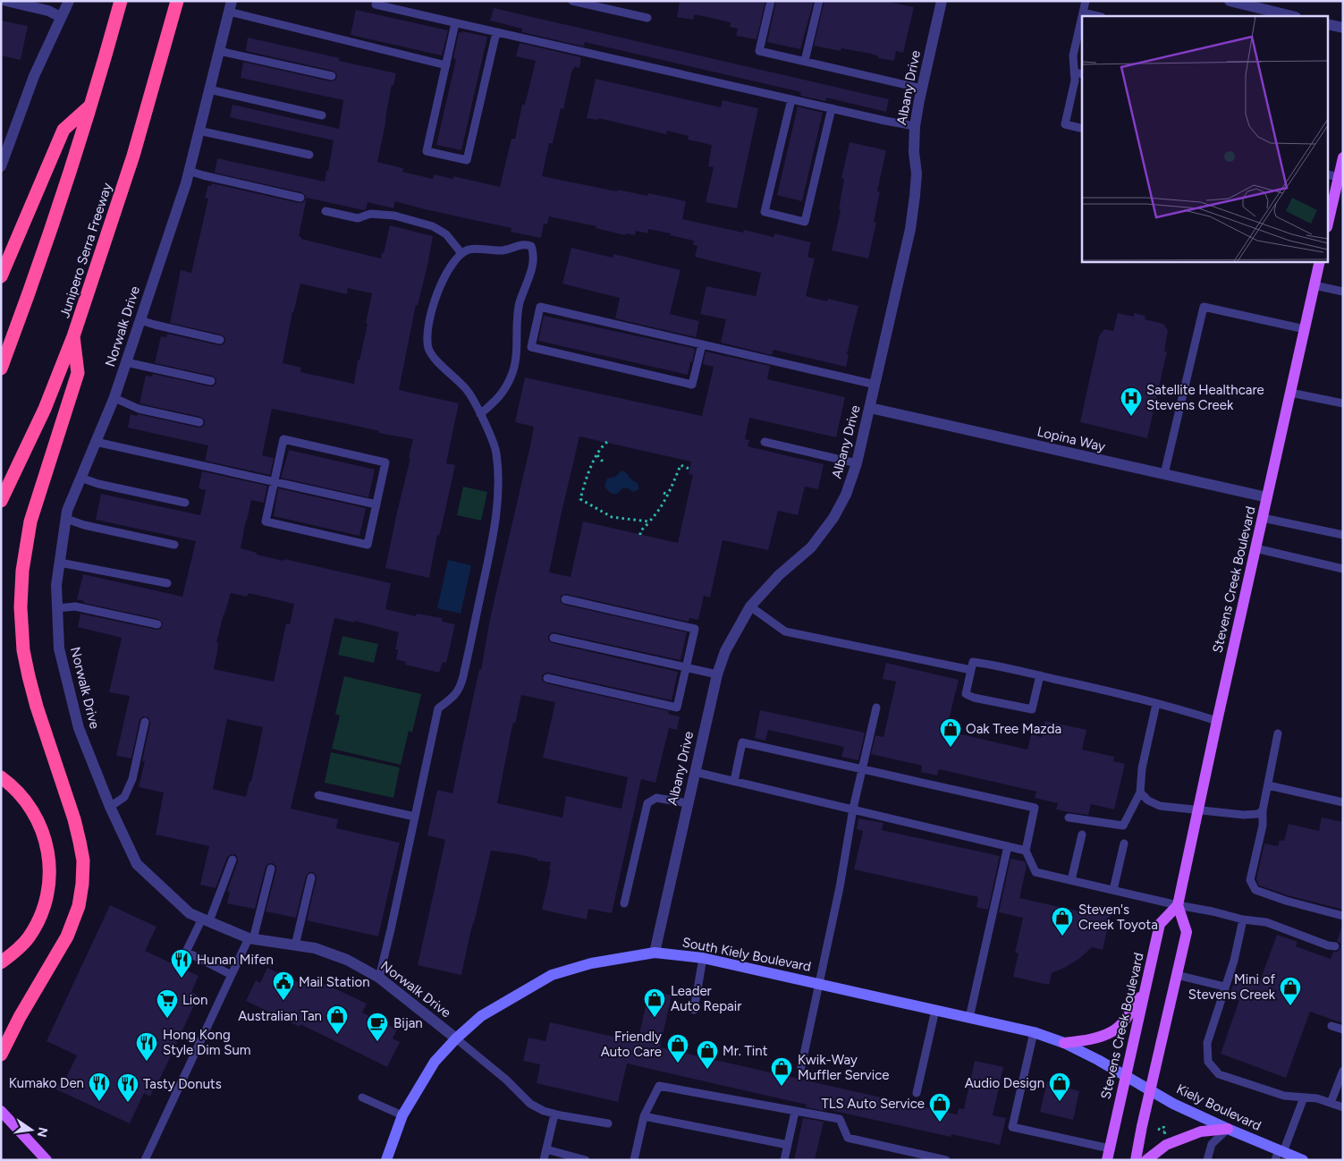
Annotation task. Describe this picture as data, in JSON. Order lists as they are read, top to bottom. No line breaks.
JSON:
{"streets":{"highway":["Junipero Serra Freeway"],"main road":["Stevens Creek Boulevard","South Kiely Boulevard","Kiely Boulevard"],"street":["Albany Drive","Norwalk Drive","Lopina Way"]},"crossings":[["Albany Drive","Lopina Way"],["Albany Drive","South Kiely Boulevard"],["Norwalk Drive","South Kiely Boulevard"],["Lopina Way","Stevens Creek Boulevard"],["Stevens Creek Boulevard","South Kiely Boulevard"],["Stevens Creek Boulevard","Kiely Boulevard"],["South Kiely Boulevard","Kiely Boulevard"]],"places":{"hospital":["Satellite Healthcare Stevens Creek"],"shop":["Oak Tree Mazda","Steven's Creek Toyota","Mini of Stevens Creek","Leader Auto Repair","Australian Tan","Friendly Auto Care","Mr. Tint","Kwik-Way Muffler Service","Audio Design","TLS Auto Service"],"restaurant":["Hunan Mifen","Hong Kong Style Dim Sum","Kumako Den","Tasty Donuts"],"public building":["Mail Station"],"supermarket":["Lion"],"cafe":["Bijan"]},"north":"right"}
